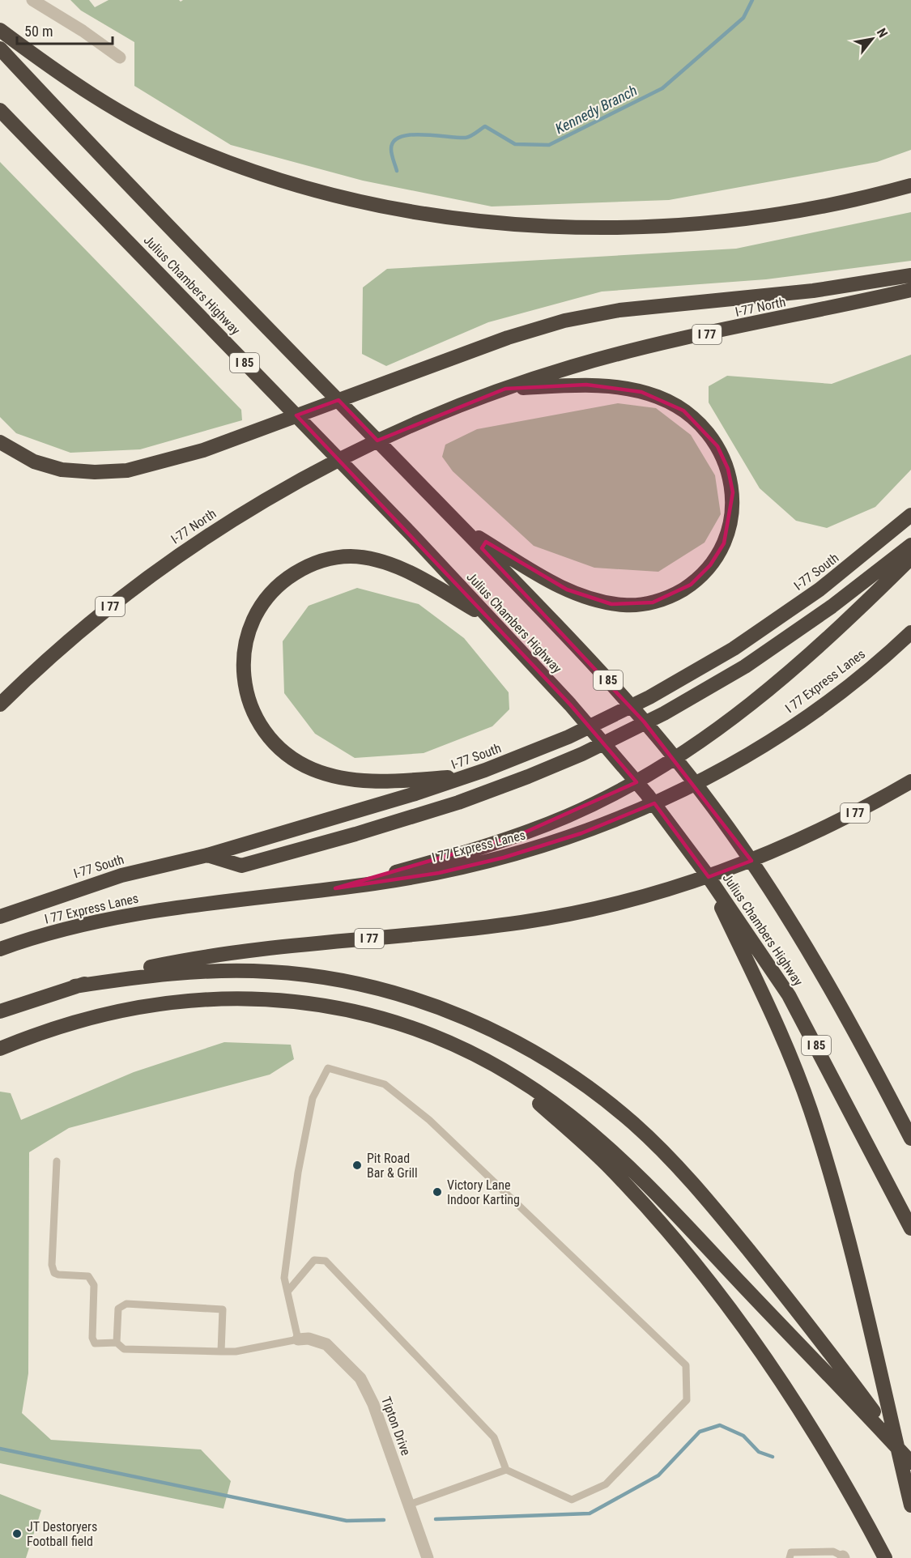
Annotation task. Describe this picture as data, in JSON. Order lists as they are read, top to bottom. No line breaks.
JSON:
{"streets":{"highway":["Julius Chambers Highway","I-77 North","I 77","I 85","I-77 South","I 77 Express Lanes"],"street":["Tipton Drive"]},"water":["Kennedy Branch"],"places":["Pit Road Bar & Grill","Victory Lane Indoor Karting","JT Destoryers Football field"],"scale_bar":"50 m","north":"top right"}
